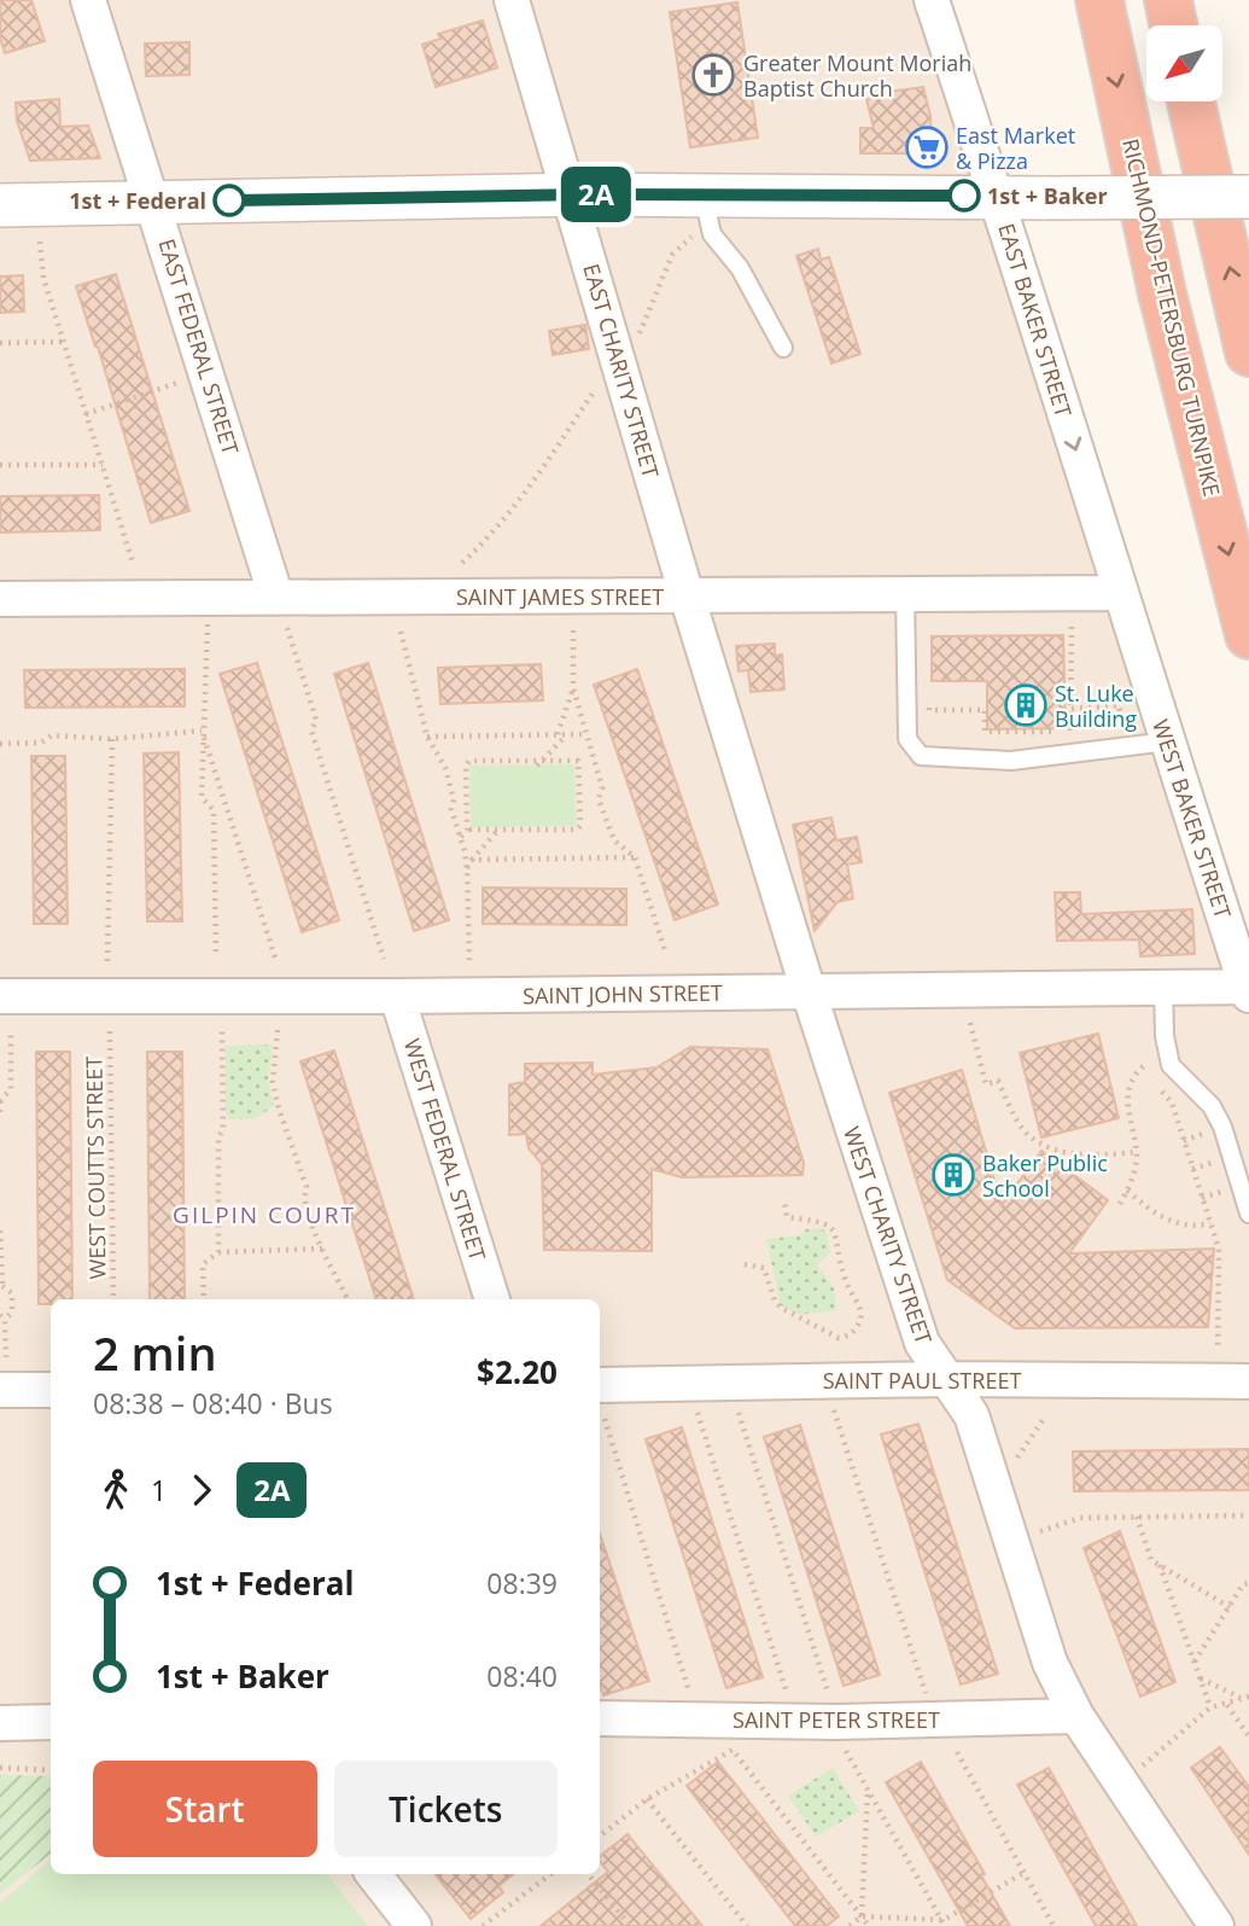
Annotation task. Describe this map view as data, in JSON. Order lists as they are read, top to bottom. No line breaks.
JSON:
{"streets":{"highway":["RICHMOND-PETERSBURG TURNPIKE"],"street":["EAST BAKER STREET","EAST FEDERAL STREET","EAST CHARITY STREET","SAINT JAMES STREET","WEST BAKER STREET","SAINT JOHN STREET","WEST FEDERAL STREET","WEST CHARITY STREET","SAINT PAUL STREET","SAINT PETER STREET"],"path":["WEST COUTTS STREET"]},"crossings":[["EAST BAKER STREET","SAINT JAMES STREET"],["EAST BAKER STREET","WEST BAKER STREET"],["EAST FEDERAL STREET","SAINT JAMES STREET"],["EAST CHARITY STREET","SAINT JAMES STREET"],["EAST CHARITY STREET","WEST CHARITY STREET"],["SAINT JAMES STREET","WEST BAKER STREET"],["SAINT JAMES STREET","WEST CHARITY STREET"],["WEST BAKER STREET","SAINT JOHN STREET"],["SAINT JOHN STREET","WEST FEDERAL STREET"],["SAINT JOHN STREET","WEST CHARITY STREET"],["WEST CHARITY STREET","SAINT PAUL STREET"],["WEST CHARITY STREET","SAINT PETER STREET"]],"one_way":["EAST BAKER STREET"],"districts":["GILPIN COURT"],"places":{"church":["Greater Mount Moriah Baptist Church"],"supermarket":["East Market & Pizza"],"other":["1st + Baker","1st + Federal"],"building":["St. Luke Building","Baker Public School"]},"lines":["bus line 2A"],"north":"bottom left","page":{"on_map":"2A","heading":["2 min","08:38 – 08:40 · Bus","$2.20"],"legs":["1","2A"],"list":[{"name":"1st + Federal","value":"08:39"},{"name":"1st + Baker","value":"08:40"}],"buttons":["Start","Tickets"]}}
